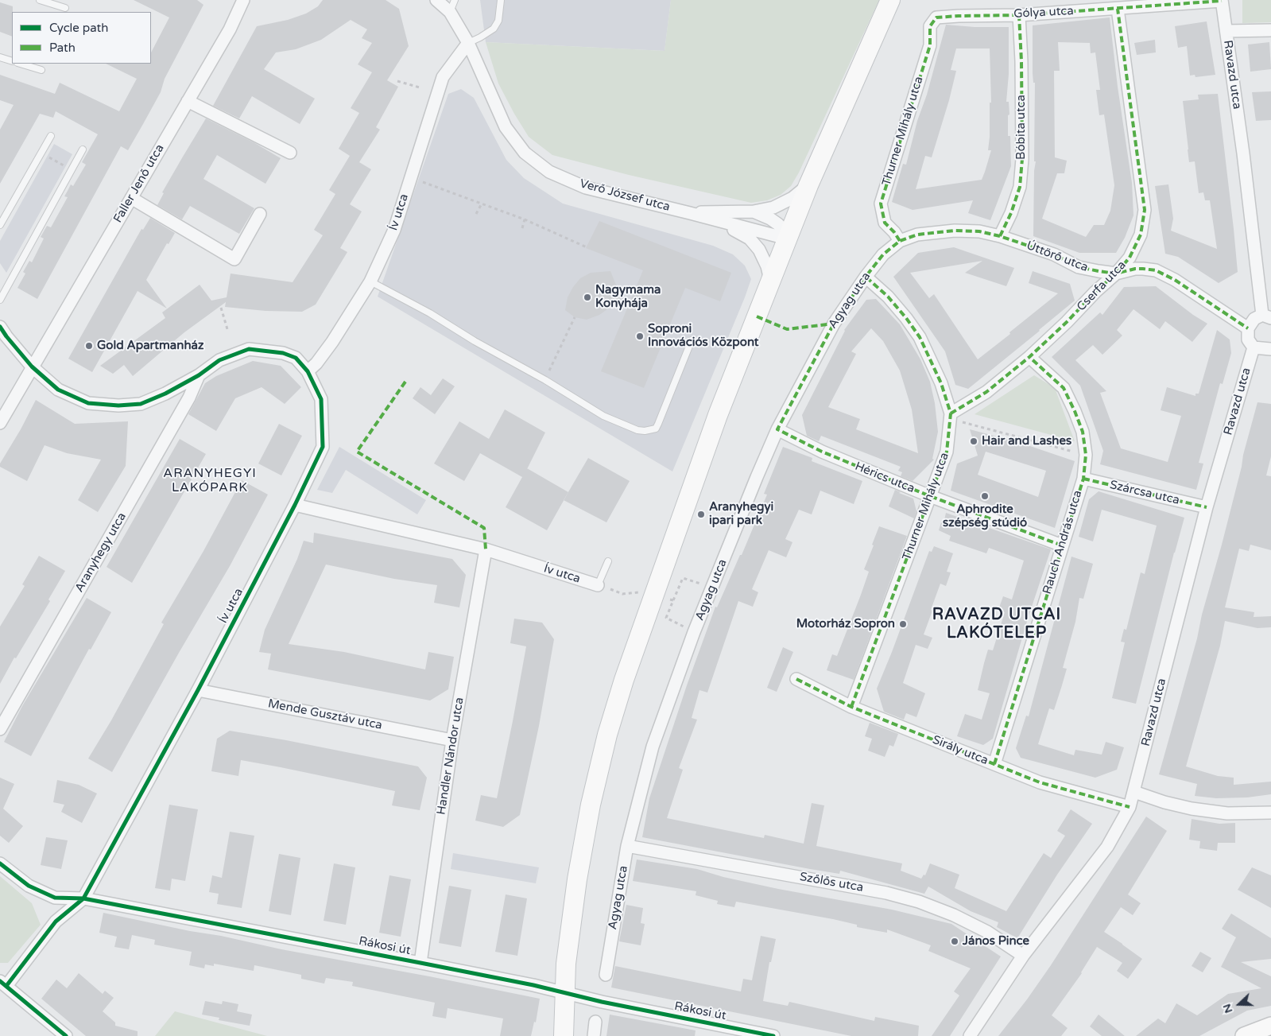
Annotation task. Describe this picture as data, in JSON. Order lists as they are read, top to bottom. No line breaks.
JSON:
{"streets":{"street":["Gólya utca","Ravazd utca","Bóbita utca","Thurner Mihály utca","Faller Jenő utca","Verő József utca","Ív utca","Úttörő utca","Cserfa utca","Agyag utca","Hérics utca","Szárcsa utca","Rauch András utca","Aranyhegy utca","Mende Gusztáv utca","Sirály utca","Handler Nándor utca","Szőlős utca","Rákosi út"]},"crossings":[["Gólya utca","Ravazd utca"],["Gólya utca","Bóbita utca"],["Gólya utca","Thurner Mihály utca"],["Gólya utca","Cserfa utca"],["Ravazd utca","Úttörő utca"],["Ravazd utca","Szárcsa utca"],["Ravazd utca","Sirály utca"],["Ravazd utca","Szőlős utca"],["Bóbita utca","Úttörő utca"],["Thurner Mihály utca","Úttörő utca"],["Thurner Mihály utca","Cserfa utca"],["Thurner Mihály utca","Agyag utca"],["Thurner Mihály utca","Hérics utca"],["Thurner Mihály utca","Sirály utca"],["Verő József utca","Ív utca"],["Ív utca","Aranyhegy utca"],["Ív utca","Mende Gusztáv utca"],["Ív utca","Handler Nándor utca"],["Ív utca","Rákosi út"],["Úttörő utca","Cserfa utca"],["Úttörő utca","Agyag utca"],["Cserfa utca","Rauch András utca"],["Agyag utca","Hérics utca"],["Agyag utca","Szőlős utca"],["Hérics utca","Rauch András utca"],["Szárcsa utca","Rauch András utca"],["Rauch András utca","Sirály utca"],["Mende Gusztáv utca","Handler Nándor utca"],["Handler Nándor utca","Rákosi út"]],"districts":["ARANYHEGYI LAKÓPARK","RAVAZD UTCAI LAKÓTELEP"],"places":["Nagymama Konyhája","Soproni Innovációs Központ","Gold Apartmanház","Hair and Lashes","Aphrodite szépség stúdió","Aranyhegyi ipari park","Motorház Sopron","János Pince"],"legend":["Cycle path","Path"],"north":"left"}
